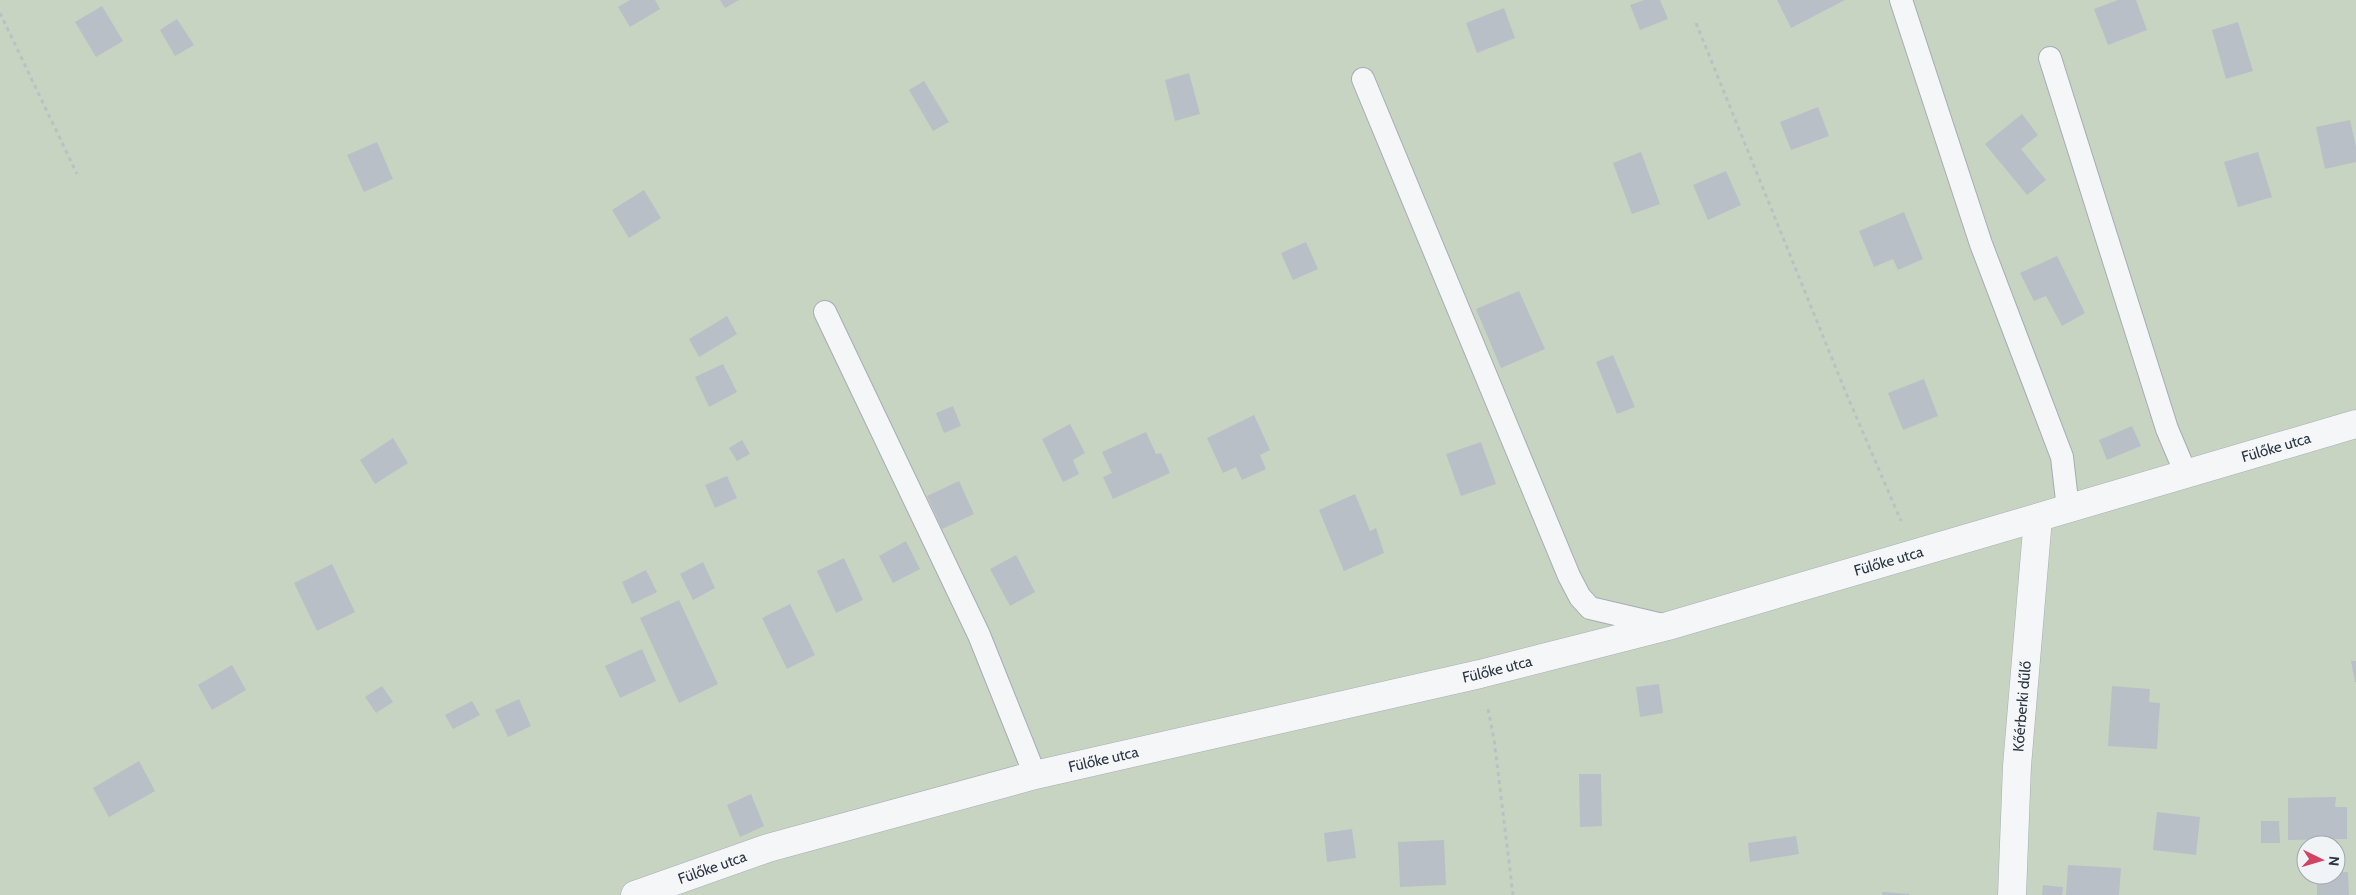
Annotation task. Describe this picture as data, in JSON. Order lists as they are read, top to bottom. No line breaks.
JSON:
{"streets":{"street":["Fülőke utca","Kőérberki dűlő"]},"crossings":[["Fülőke utca","Kőérberki dűlő"]],"north":"right"}
